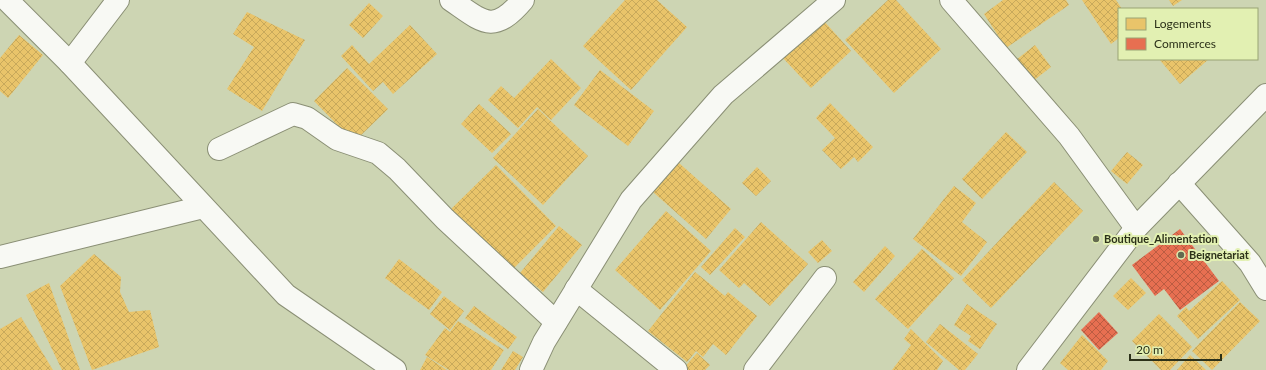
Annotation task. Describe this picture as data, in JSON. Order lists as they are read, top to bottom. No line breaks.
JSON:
{"places":["Boutique_Alimentation","Beignetariat"],"legend":["Logements","Commerces"],"scale_bar":"20 m"}
